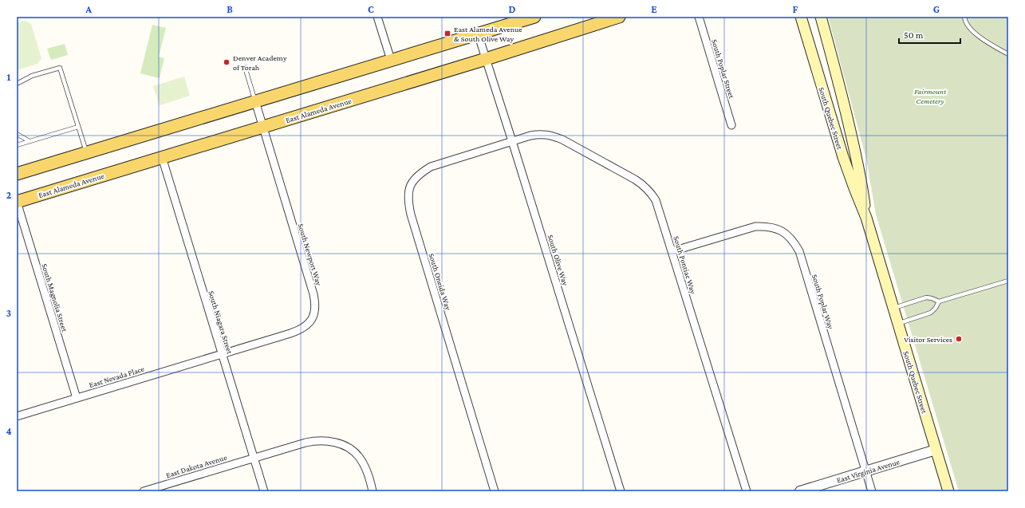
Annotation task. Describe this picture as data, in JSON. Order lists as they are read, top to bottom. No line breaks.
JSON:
{"streets":{"main road":["East Alameda Avenue","South Quebec Street"],"street":["South Poplar Street","South Newport Way","South Olive Way","South Pontiac Way","South Oneida Way","South Magnolia Street","South Poplar Way","South Niagara Street","East Nevada Place","East Dakota Avenue","East Virginia Avenue"]},"crossings":[["East Alameda Avenue","South Newport Way"],["East Alameda Avenue","South Olive Way"],["East Alameda Avenue","South Magnolia Street"],["East Alameda Avenue","South Niagara Street"],["South Quebec Street","East Virginia Avenue"],["South Newport Way","South Niagara Street"],["South Newport Way","East Nevada Place"],["South Olive Way","South Pontiac Way"],["South Olive Way","South Oneida Way"],["South Pontiac Way","South Oneida Way"],["South Pontiac Way","South Poplar Way"],["South Magnolia Street","East Nevada Place"],["South Poplar Way","East Virginia Avenue"],["South Niagara Street","East Nevada Place"],["South Niagara Street","East Dakota Avenue"]],"parks":["Fairmount Cemetery"],"places":{"transit":["East Alameda Avenue & South Olive Way"],"other":["Denver Academy of Torah","Visitor Services"]},"scale_bar":"50 m","grid":{"columns":["A","B","C","D","E","F","G"],"rows":["1","2","3","4"]}}
